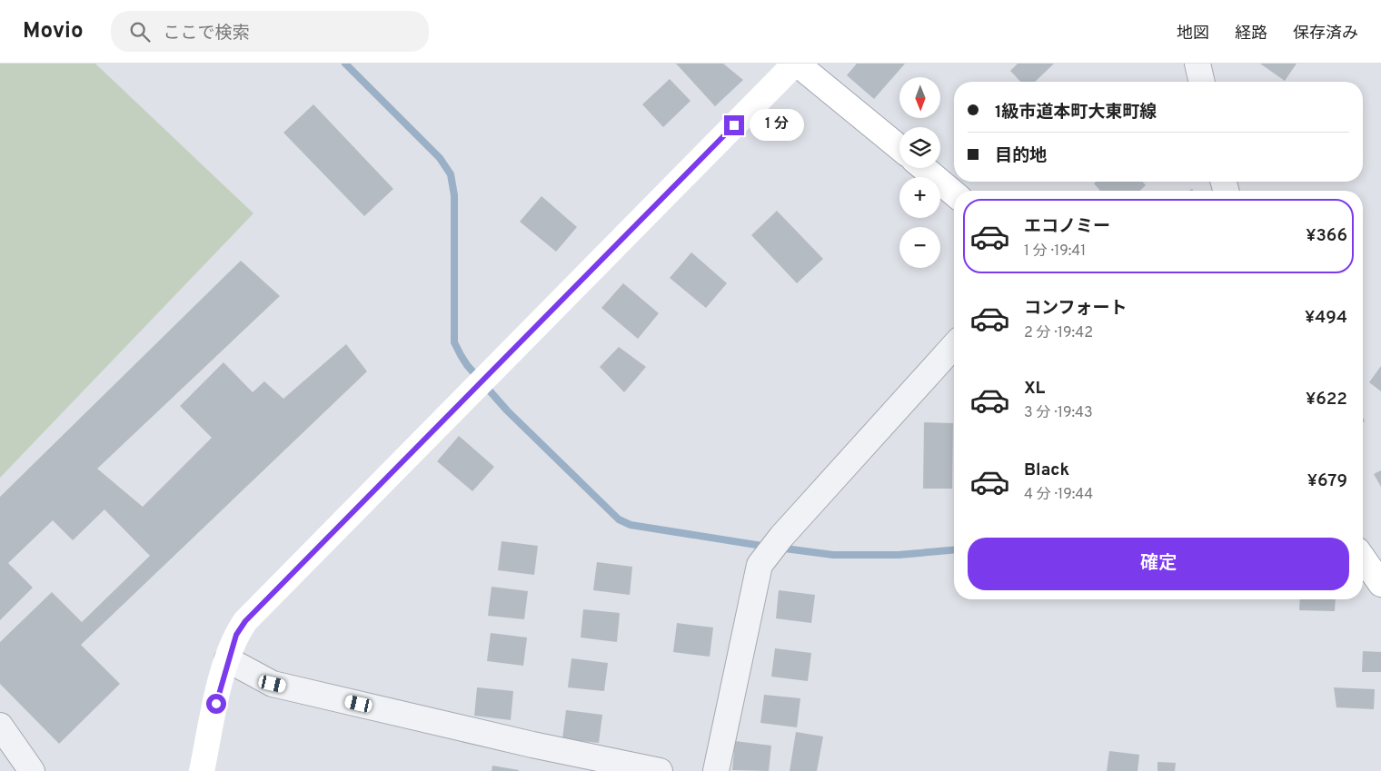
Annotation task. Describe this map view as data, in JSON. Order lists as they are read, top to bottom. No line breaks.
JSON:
{"north":"bottom","page":{"header":"Movio","search":"ここで検索","nav":["地図","経路","保存済み"],"map_buttons":["+","−"],"banner":["1級市道本町大東町線","目的地"],"bubble":"1 分","list":[{"name":"エコノミー","note":"1 分 · 19:41","value":"¥366"},{"name":"コンフォート","note":"2 分 · 19:42","value":"¥494"},{"name":"XL","note":"3 分 · 19:43","value":"¥622"},{"name":"Black","note":"4 分 · 19:44","value":"¥679"}],"buttons":"確定"}}
